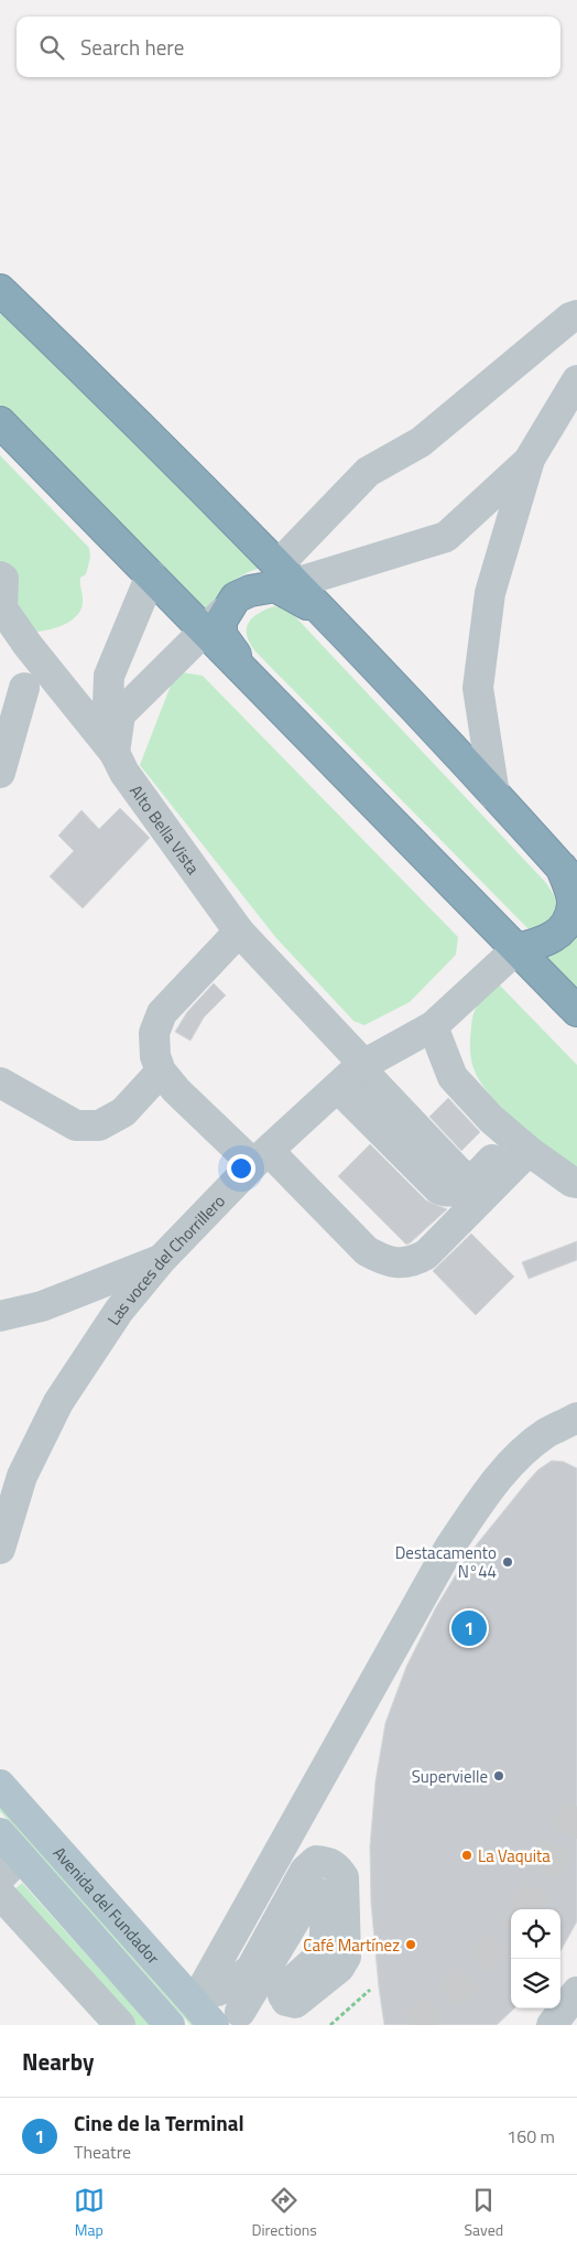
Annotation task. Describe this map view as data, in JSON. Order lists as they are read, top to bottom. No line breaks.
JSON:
{"streets":{"main road":["Avenida del Fundador"],"street":["Alto Bella Vista","Las voces del Chorrillero"]},"crossings":[["Alto Bella Vista","Las voces del Chorrillero"]],"places":["Destacamento N°44","Supervielle","La Vaquita","Café Martínez"],"page":{"search":"Search here","pins":"1","heading":"Nearby","list":[{"mark":"1","name":"Cine de la Terminal","note":"Theatre","value":"160 m"}],"nav":["Map","Directions","Saved"]}}
